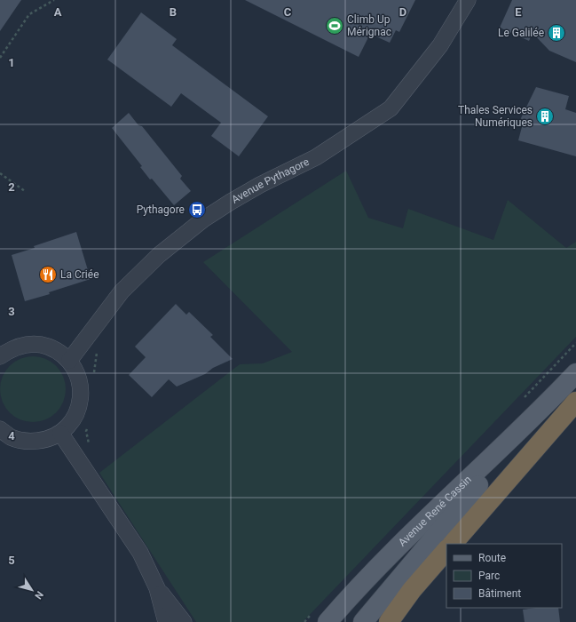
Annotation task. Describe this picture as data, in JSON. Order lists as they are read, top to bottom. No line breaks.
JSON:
{"streets":{"main road":["Avenue René Cassin"],"street":["Avenue Pythagore"]},"places":{"sports":["Climb Up Mérignac"],"building":["Le Galilée","Thales Services Numériques"],"bus stop":["Pythagore"],"restaurant":["La Criée"]},"legend":["Route","Parc","Bâtiment"],"north":"bottom right","grid":{"columns":["A","B","C","D","E"],"rows":["1","2","3","4","5"]}}
